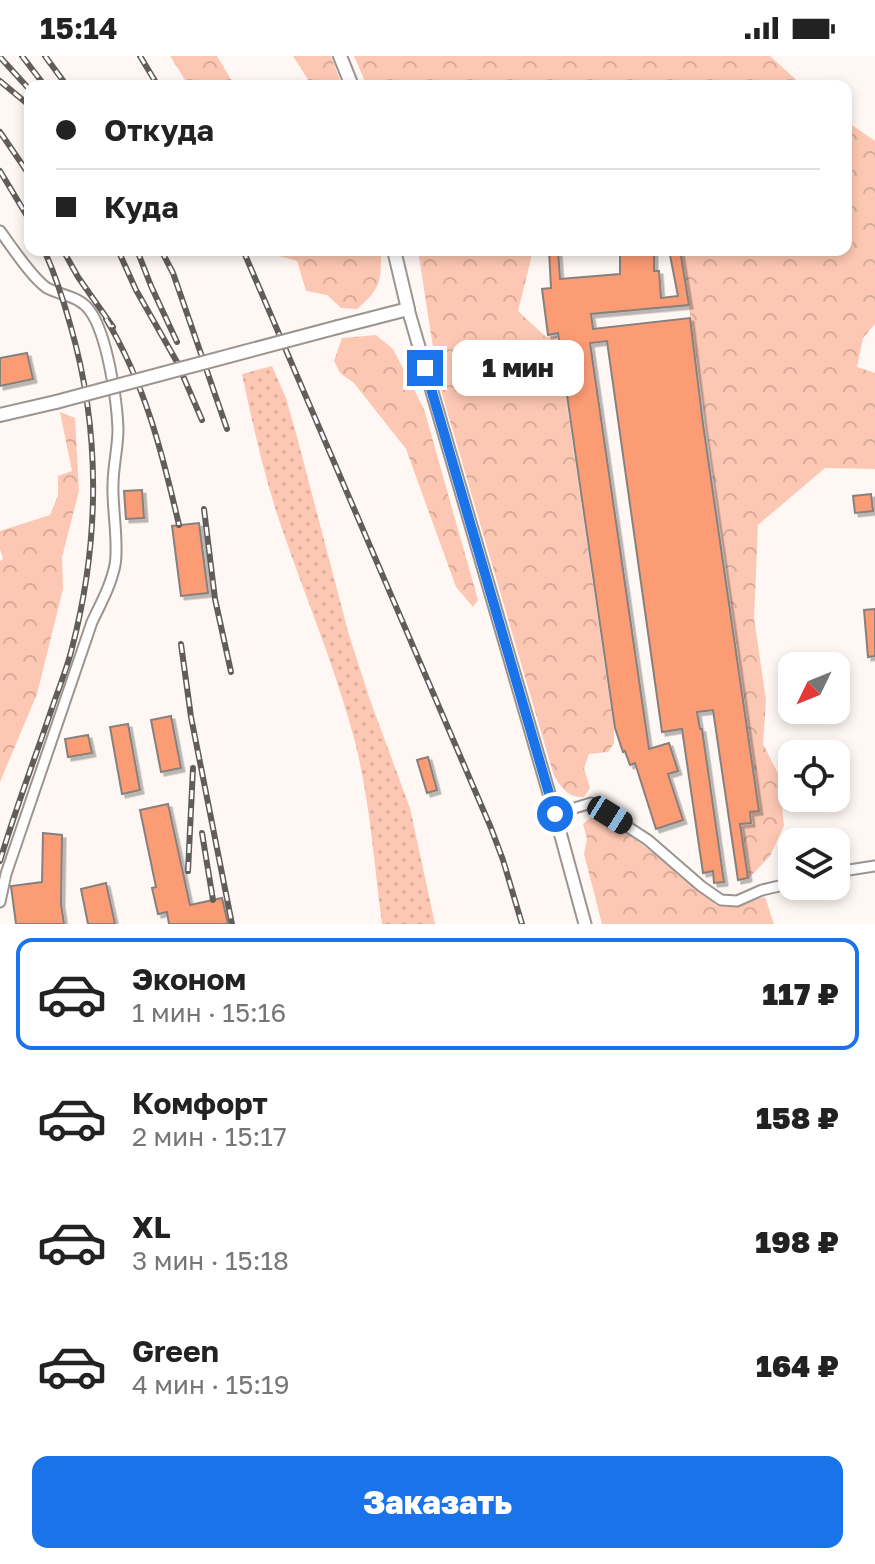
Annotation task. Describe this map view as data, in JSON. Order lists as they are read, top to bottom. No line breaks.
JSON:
{"north":"bottom left","page":{"status":"15:14","banner":["Откуда","Куда"],"bubble":"1 мин","list":[{"name":"Эконом","note":"1 мин · 15:16","value":"117 ₽"},{"name":"Комфорт","note":"2 мин · 15:17","value":"158 ₽"},{"name":"XL","note":"3 мин · 15:18","value":"198 ₽"},{"name":"Green","note":"4 мин · 15:19","value":"164 ₽"}],"buttons":"Заказать"}}
